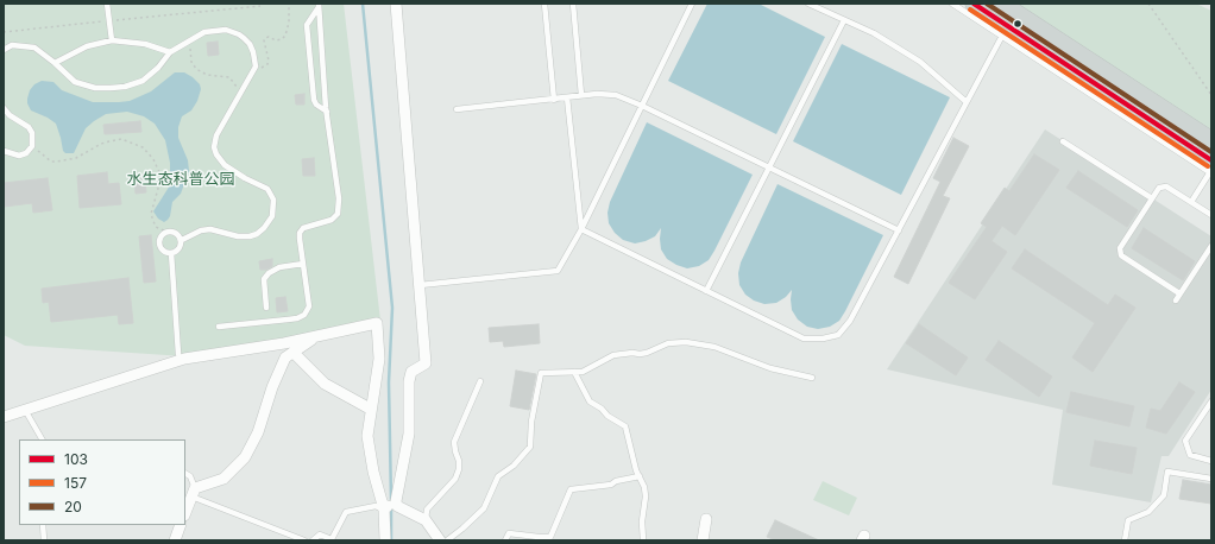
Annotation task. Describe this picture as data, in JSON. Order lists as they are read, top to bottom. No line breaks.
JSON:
{"parks":["水生态科普公园"],"lines":["transit line 103","transit line 20","transit line 157"],"legend":["103","157","20"]}
